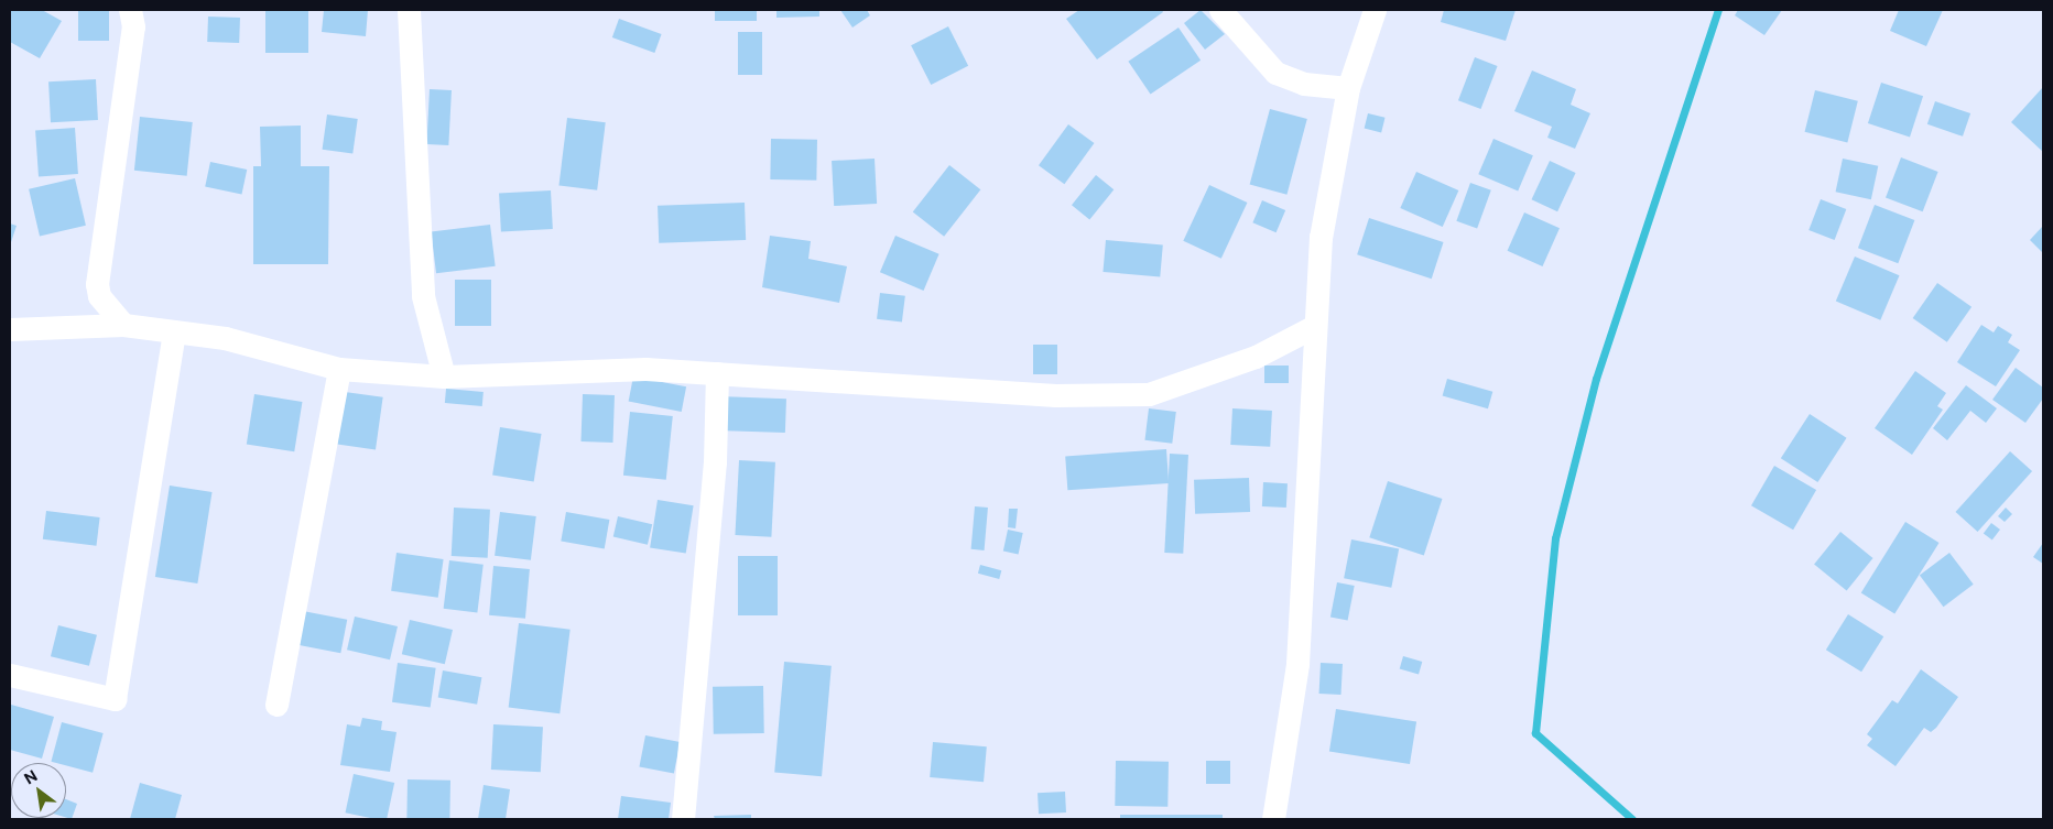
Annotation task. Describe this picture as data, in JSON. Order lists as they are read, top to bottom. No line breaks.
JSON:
{"north":"top left"}
